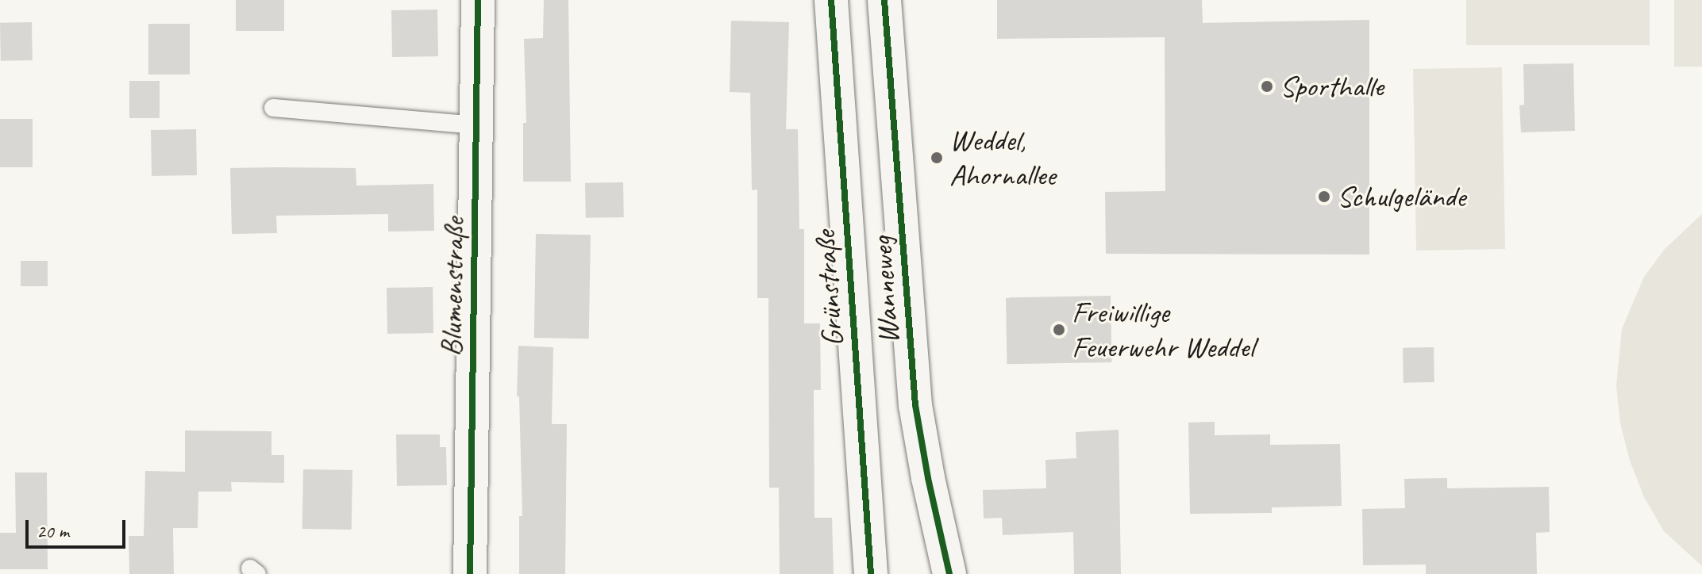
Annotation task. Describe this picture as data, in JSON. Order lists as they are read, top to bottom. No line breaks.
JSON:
{"streets":{"street":["Blumenstraße","Grünstraße","Wanneweg"]},"places":["Sporthalle","Weddel, Ahornallee","Schulgelände","Freiwillige Feuerwehr Weddel"],"scale_bar":"20 m"}
